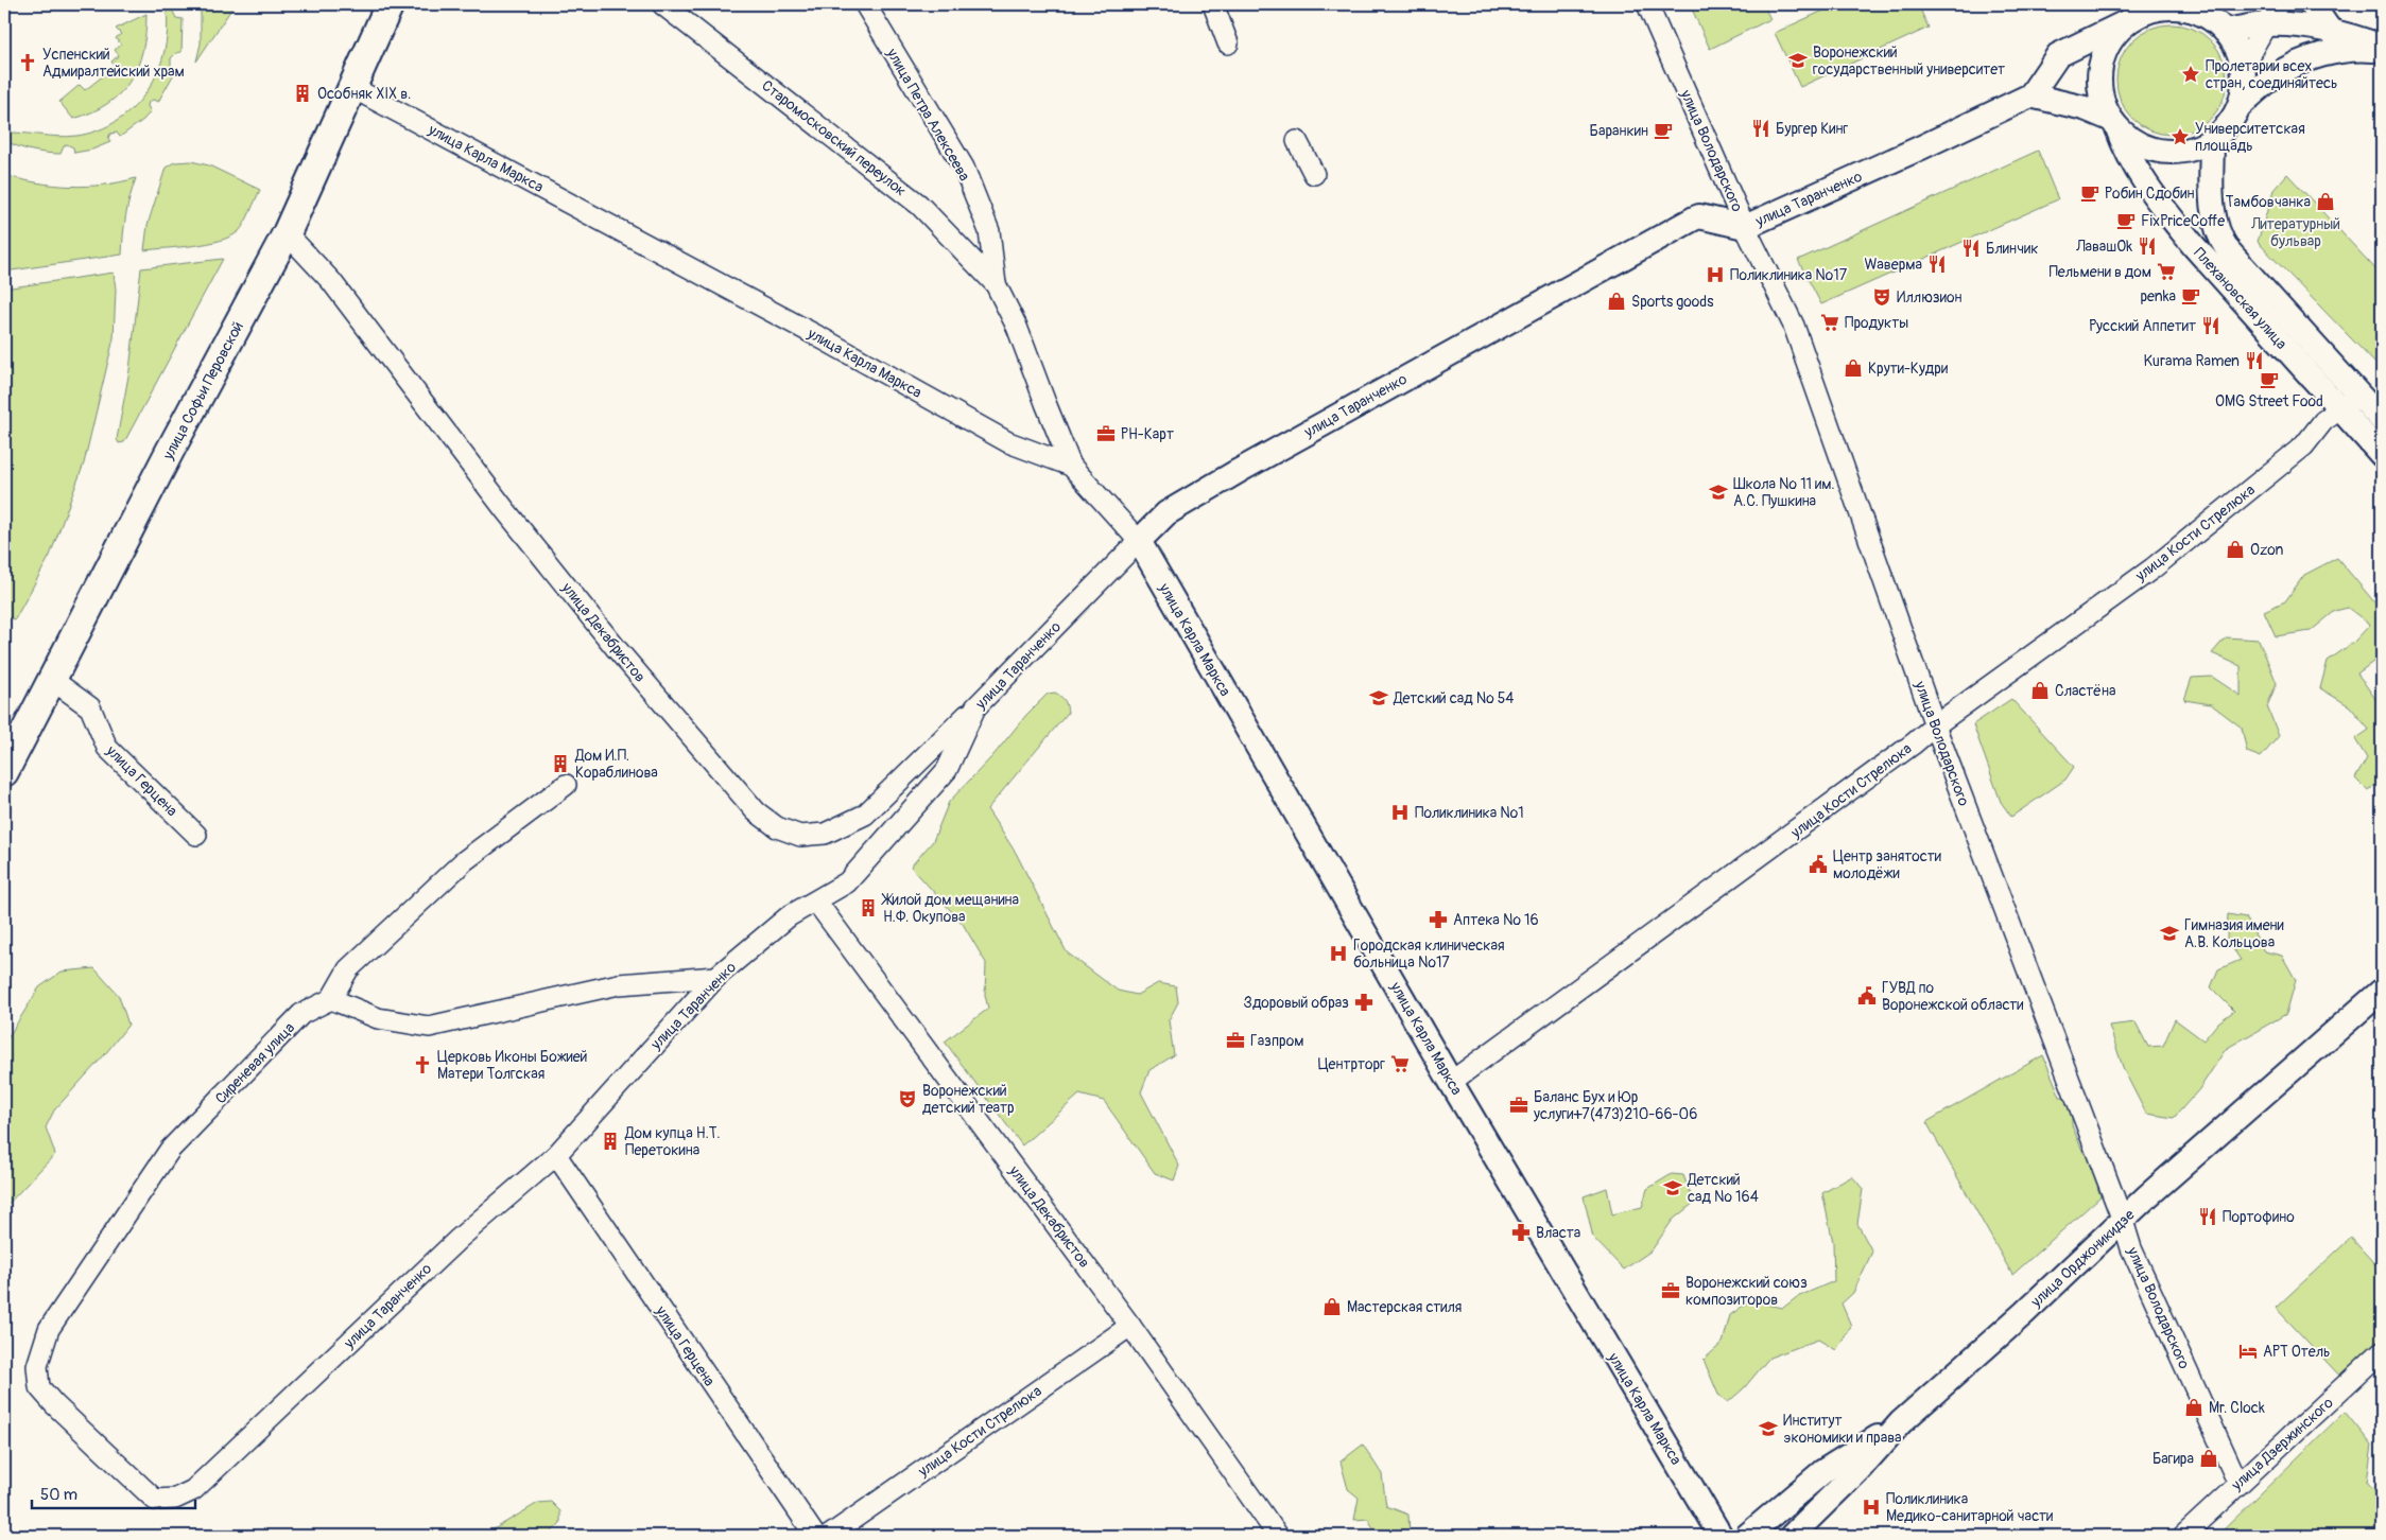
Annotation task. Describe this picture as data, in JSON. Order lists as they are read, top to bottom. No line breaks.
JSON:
{"streets":{"main road":["улица Софьи Перовской"],"street":["улица Петра Алексеева","Старомосковский переулок","улица Володарского","улица Карла Маркса","улица Таранченко","Плехановская улица","улица Кости Стрелюка","улица Декабристов","улица Герцена","Сиреневая улица","улица Орджоникидзе","улица Дзержинского"]},"crossings":[["улица Петра Алексеева","Старомосковский переулок"],["улица Петра Алексеева","улица Карла Маркса"],["улица Володарского","улица Таранченко"],["улица Володарского","улица Кости Стрелюка"],["улица Володарского","улица Орджоникидзе"],["улица Володарского","улица Дзержинского"],["улица Карла Маркса","улица Таранченко"],["улица Карла Маркса","улица Софьи Перовской"],["улица Карла Маркса","улица Кости Стрелюка"],["улица Таранченко","улица Декабристов"],["улица Таранченко","улица Герцена"],["улица Таранченко","Сиреневая улица"],["Плехановская улица","улица Кости Стрелюка"],["улица Софьи Перовской","улица Декабристов"],["улица Софьи Перовской","улица Герцена"],["улица Кости Стрелюка","улица Декабристов"]],"parks":["Литературный бульвар"],"places":{"school or university":["Воронежский государственный университет","Школа № 11 им. А.С. Пушкина","Детский сад № 54","Гимназия имени А.В. Кольцова","Детский сад № 164","Институт экономики и права"],"church":["Успенский Адмиралтейский храм","Церковь Иконы Божией Матери Толгская"],"place":["Пролетарии всех стран, соединяйтесь","Университетская площадь"],"building":["Особняк XIX в.","Дом И.П. Кораблинова","Жилой дом мещанина Н.Ф. Окупова","Дом купца Н.Т. Перетокина"],"restaurant":["Бургер Кинг","ЛавашOk","Блинчик","Wаверма","Русский Аппетит","Kurama Ramen","Портофино"],"cafe":["Баранкин","Робин Сдобин","FixPriceCoffe","penka","OMG Street Food"],"shop":["Тамбовчанка","Sports goods","Крути-Кудри","Ozon","Сластёна","Мастерская стиля","Mr. Clock","Багира"],"supermarket":["Пельмени в дом","Продукты","Центрторг"],"hospital":["Поликлиника №17","Поликлиника №1","Городская клиническая больница №17","Поликлиника Медико-санитарной части"],"theatre":["Иллюзион","Воронежский детский театр"],"office":["РН-Карт","Газпром","Баланс Бух и Юр услуги+7(473)210-66-06","Воронежский союз композиторов"],"public building":["Центр занятости молодёжи","ГУВД по Воронежской области"],"pharmacy":["Аптека № 16","Здоровый образ","Власта"],"hotel":["АРТ Отель"]},"scale_bar":"50 m"}
